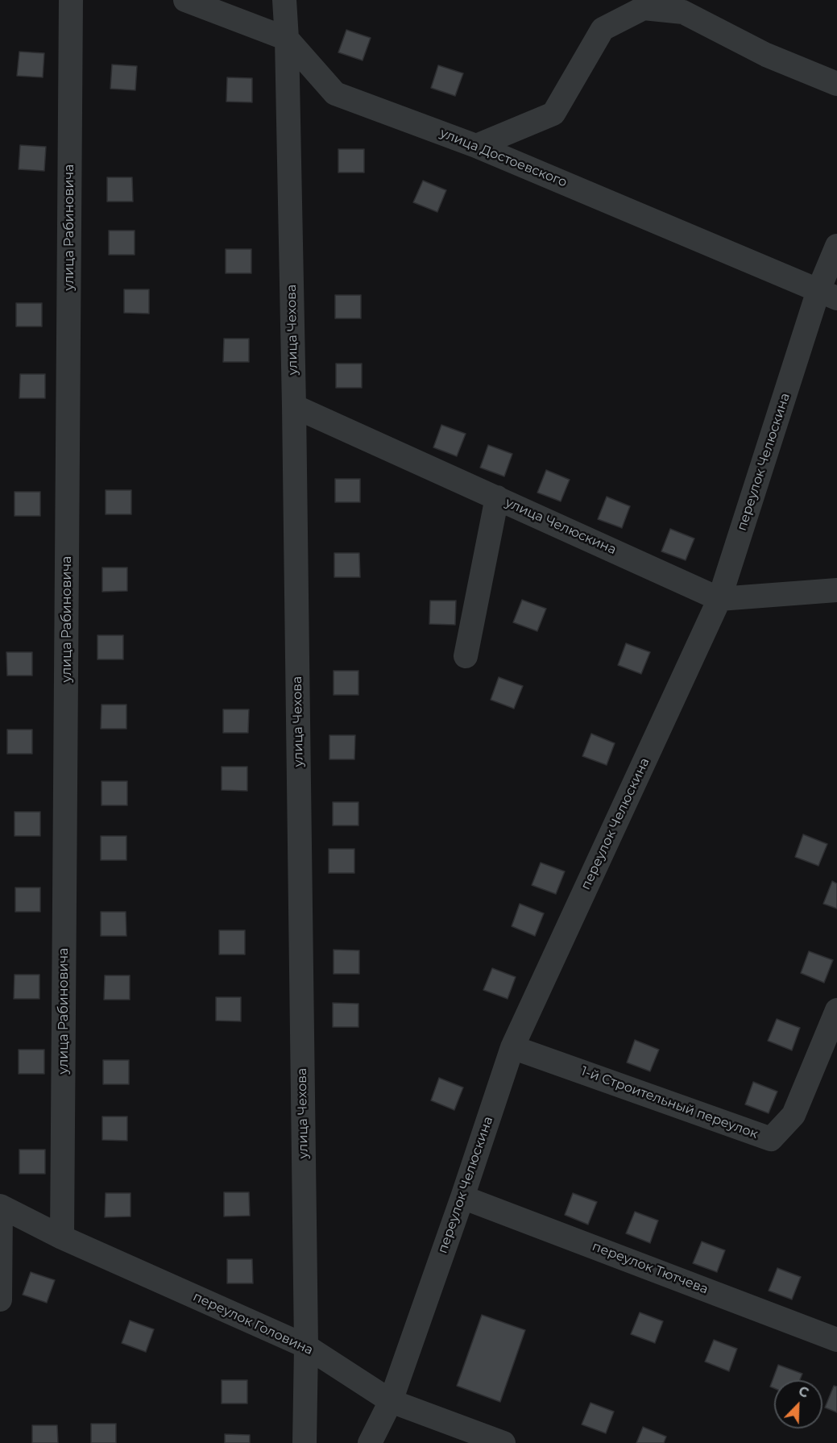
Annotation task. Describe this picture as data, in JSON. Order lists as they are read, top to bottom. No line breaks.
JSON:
{"streets":{"street":["улица Достоевского","улица Рабиновича","улица Чехова","переулок Челюскина","улица Челюскина","1-й Строительный переулок","переулок Тютчева","переулок Головина"]},"crossings":[["улица Достоевского","улица Чехова"],["улица Достоевского","переулок Челюскина"],["улица Рабиновича","переулок Головина"],["улица Чехова","улица Челюскина"],["улица Чехова","переулок Головина"],["переулок Челюскина","улица Челюскина"],["переулок Челюскина","1-й Строительный переулок"],["переулок Челюскина","переулок Тютчева"],["переулок Челюскина","переулок Головина"]],"north":"top right"}
